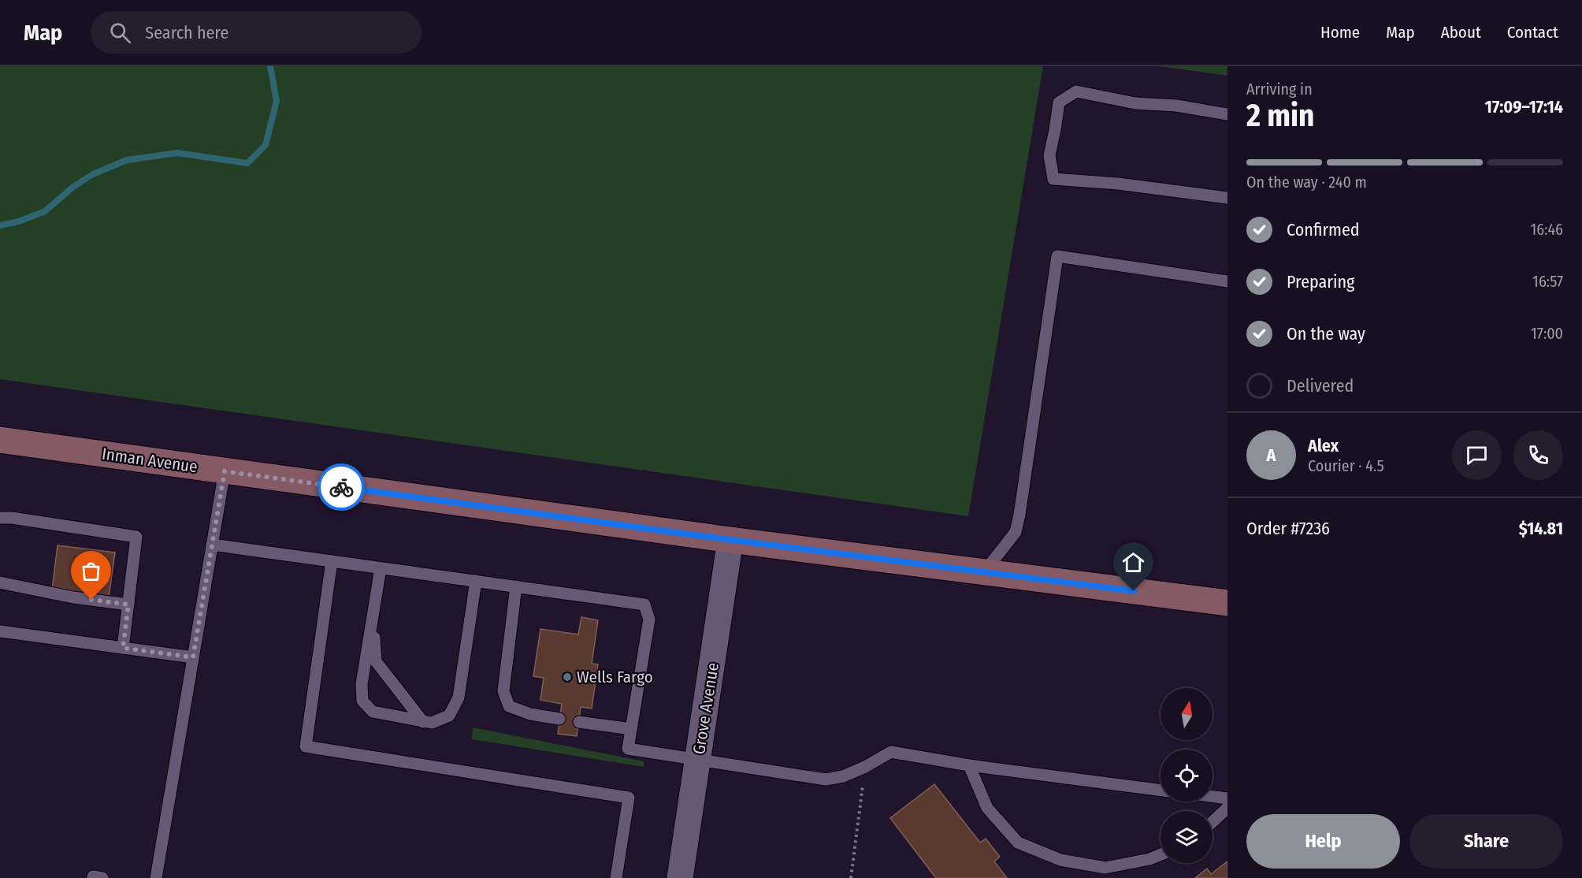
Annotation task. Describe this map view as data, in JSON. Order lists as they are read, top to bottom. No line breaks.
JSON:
{"streets":{"main road":["Inman Avenue"],"street":["Grove Avenue"]},"crossings":[["Inman Avenue","Grove Avenue"]],"places":["Wells Fargo"],"north":"top","page":{"header":"Map","search":"Search here","nav":["Home","Map","About","Contact"],"heading":["2 min","Arriving in","17:09–17:14"],"panel":["Alex","Courier · 4.5","Order #7236","$14.81"],"bar":"On the way · 240 m","list":[["Confirmed","16:46"],["Preparing","16:57"],["On the way","17:00"],"Delivered"],"round":"A","buttons":["Help","Share"]}}
